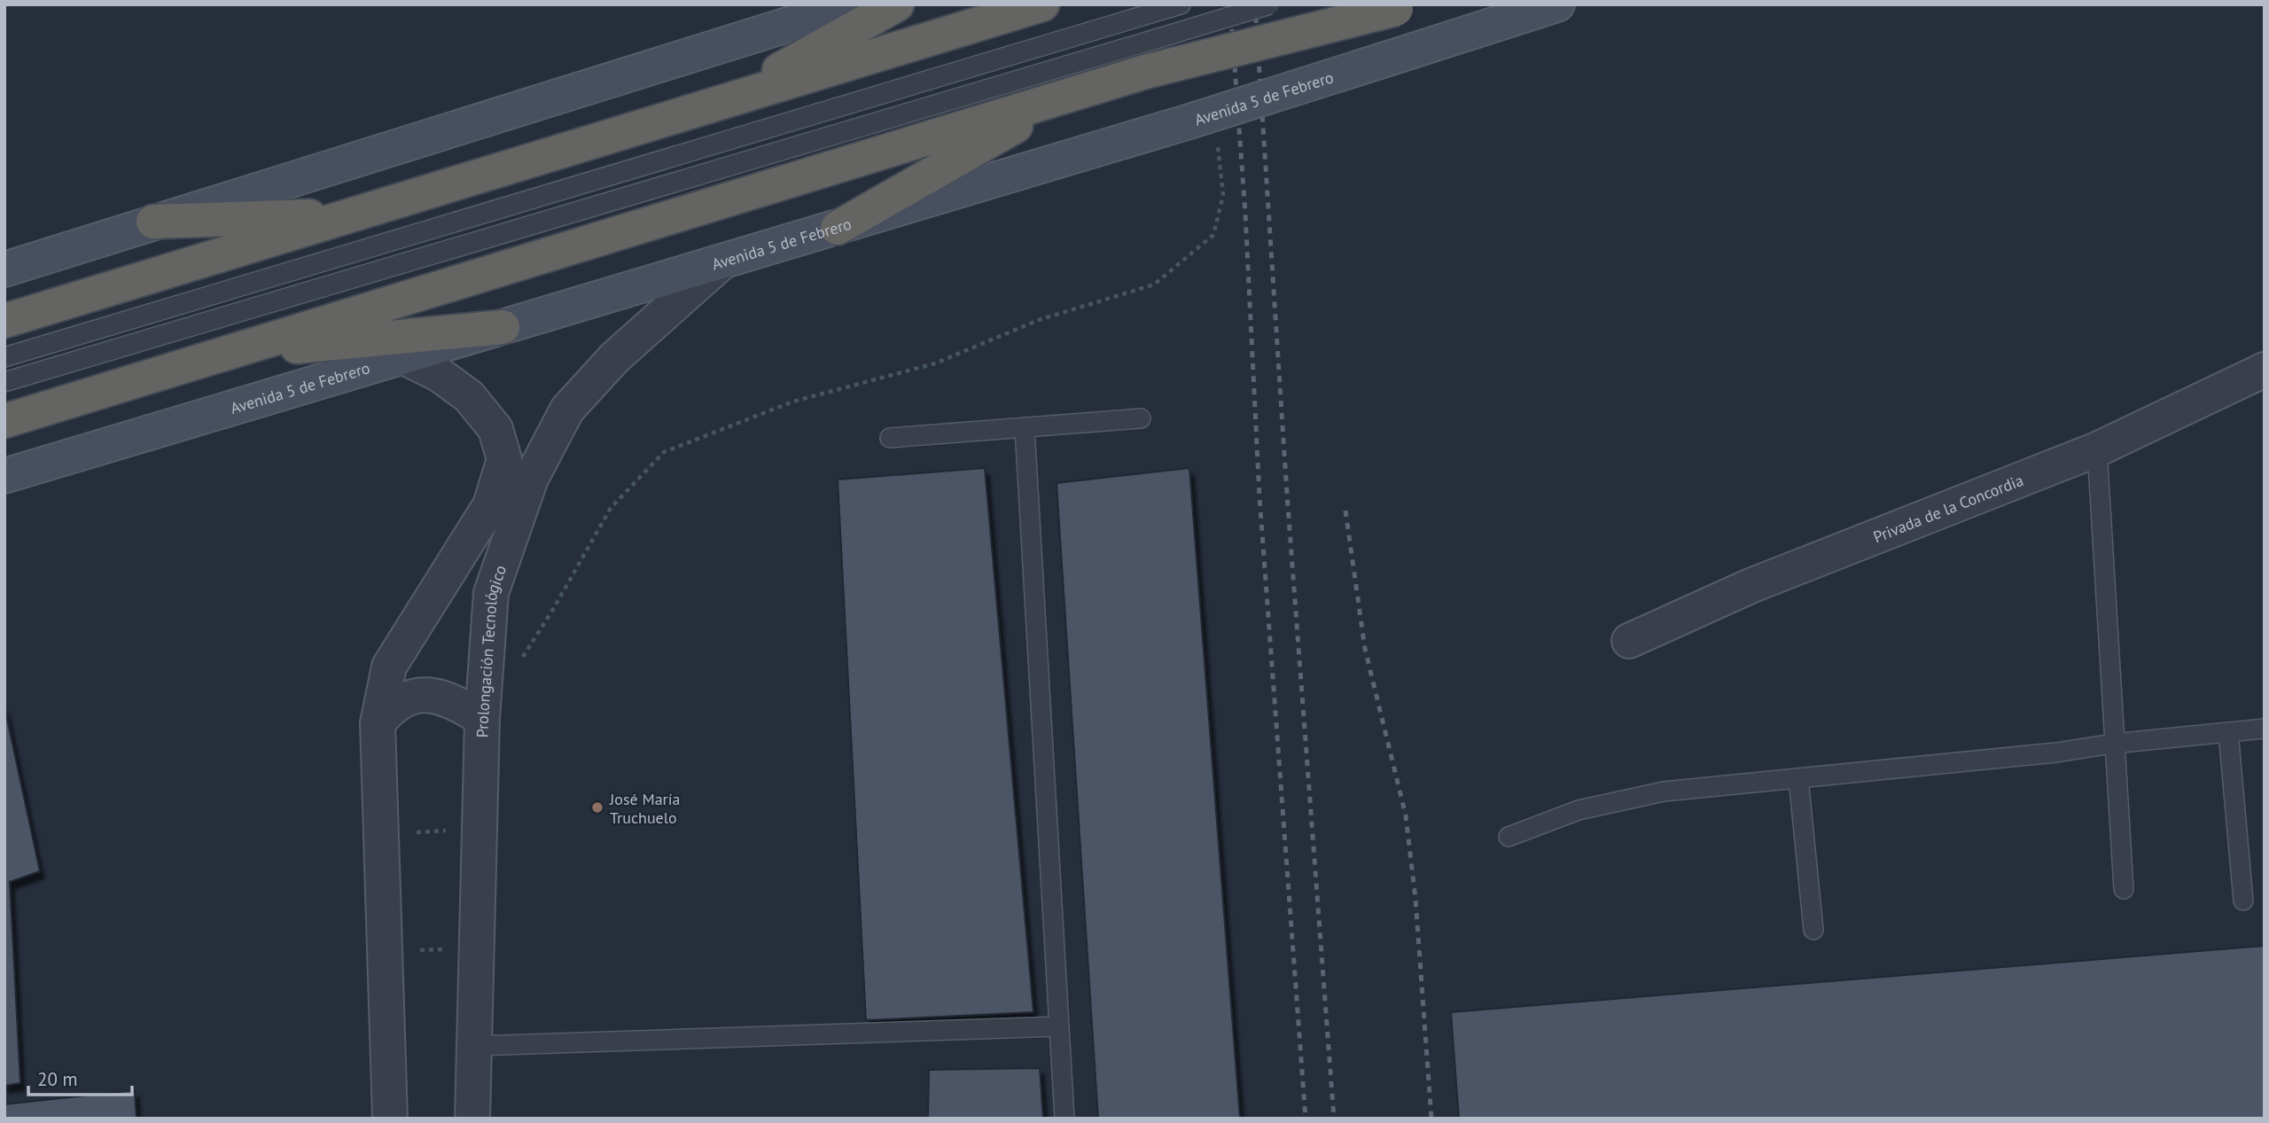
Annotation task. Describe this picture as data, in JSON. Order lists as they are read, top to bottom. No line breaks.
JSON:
{"streets":{"main road":["Avenida 5 de Febrero"],"street":["Privada de la Concordia","Prolongación Tecnológico"]},"crossings":[["Avenida 5 de Febrero","Prolongación Tecnológico"]],"places":["José María Truchuelo"],"scale_bar":"20 m"}
